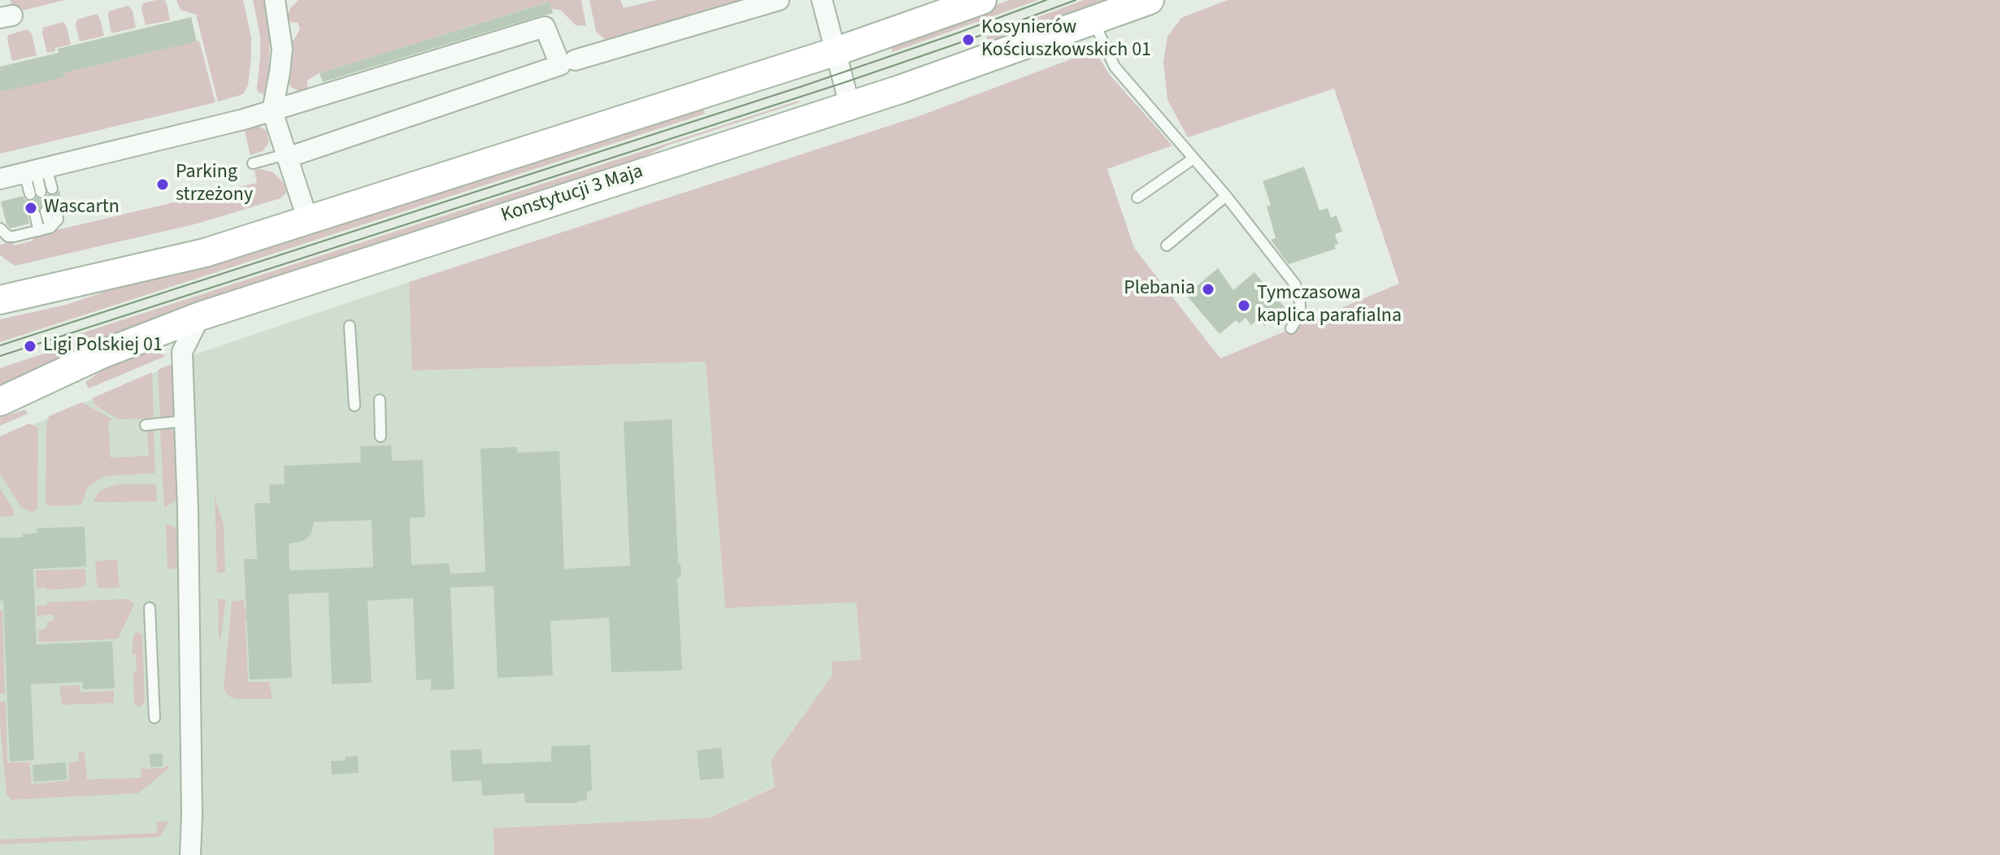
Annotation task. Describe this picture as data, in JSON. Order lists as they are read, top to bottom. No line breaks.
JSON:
{"streets":{"street":["Konstytucji 3 Maja"]},"places":["Kosynierów Kościuszkowskich 01","Parking strzeżony","Wascartn","Plebania","Tymczasowa kaplica parafialna","Ligi Polskiej 01"]}
